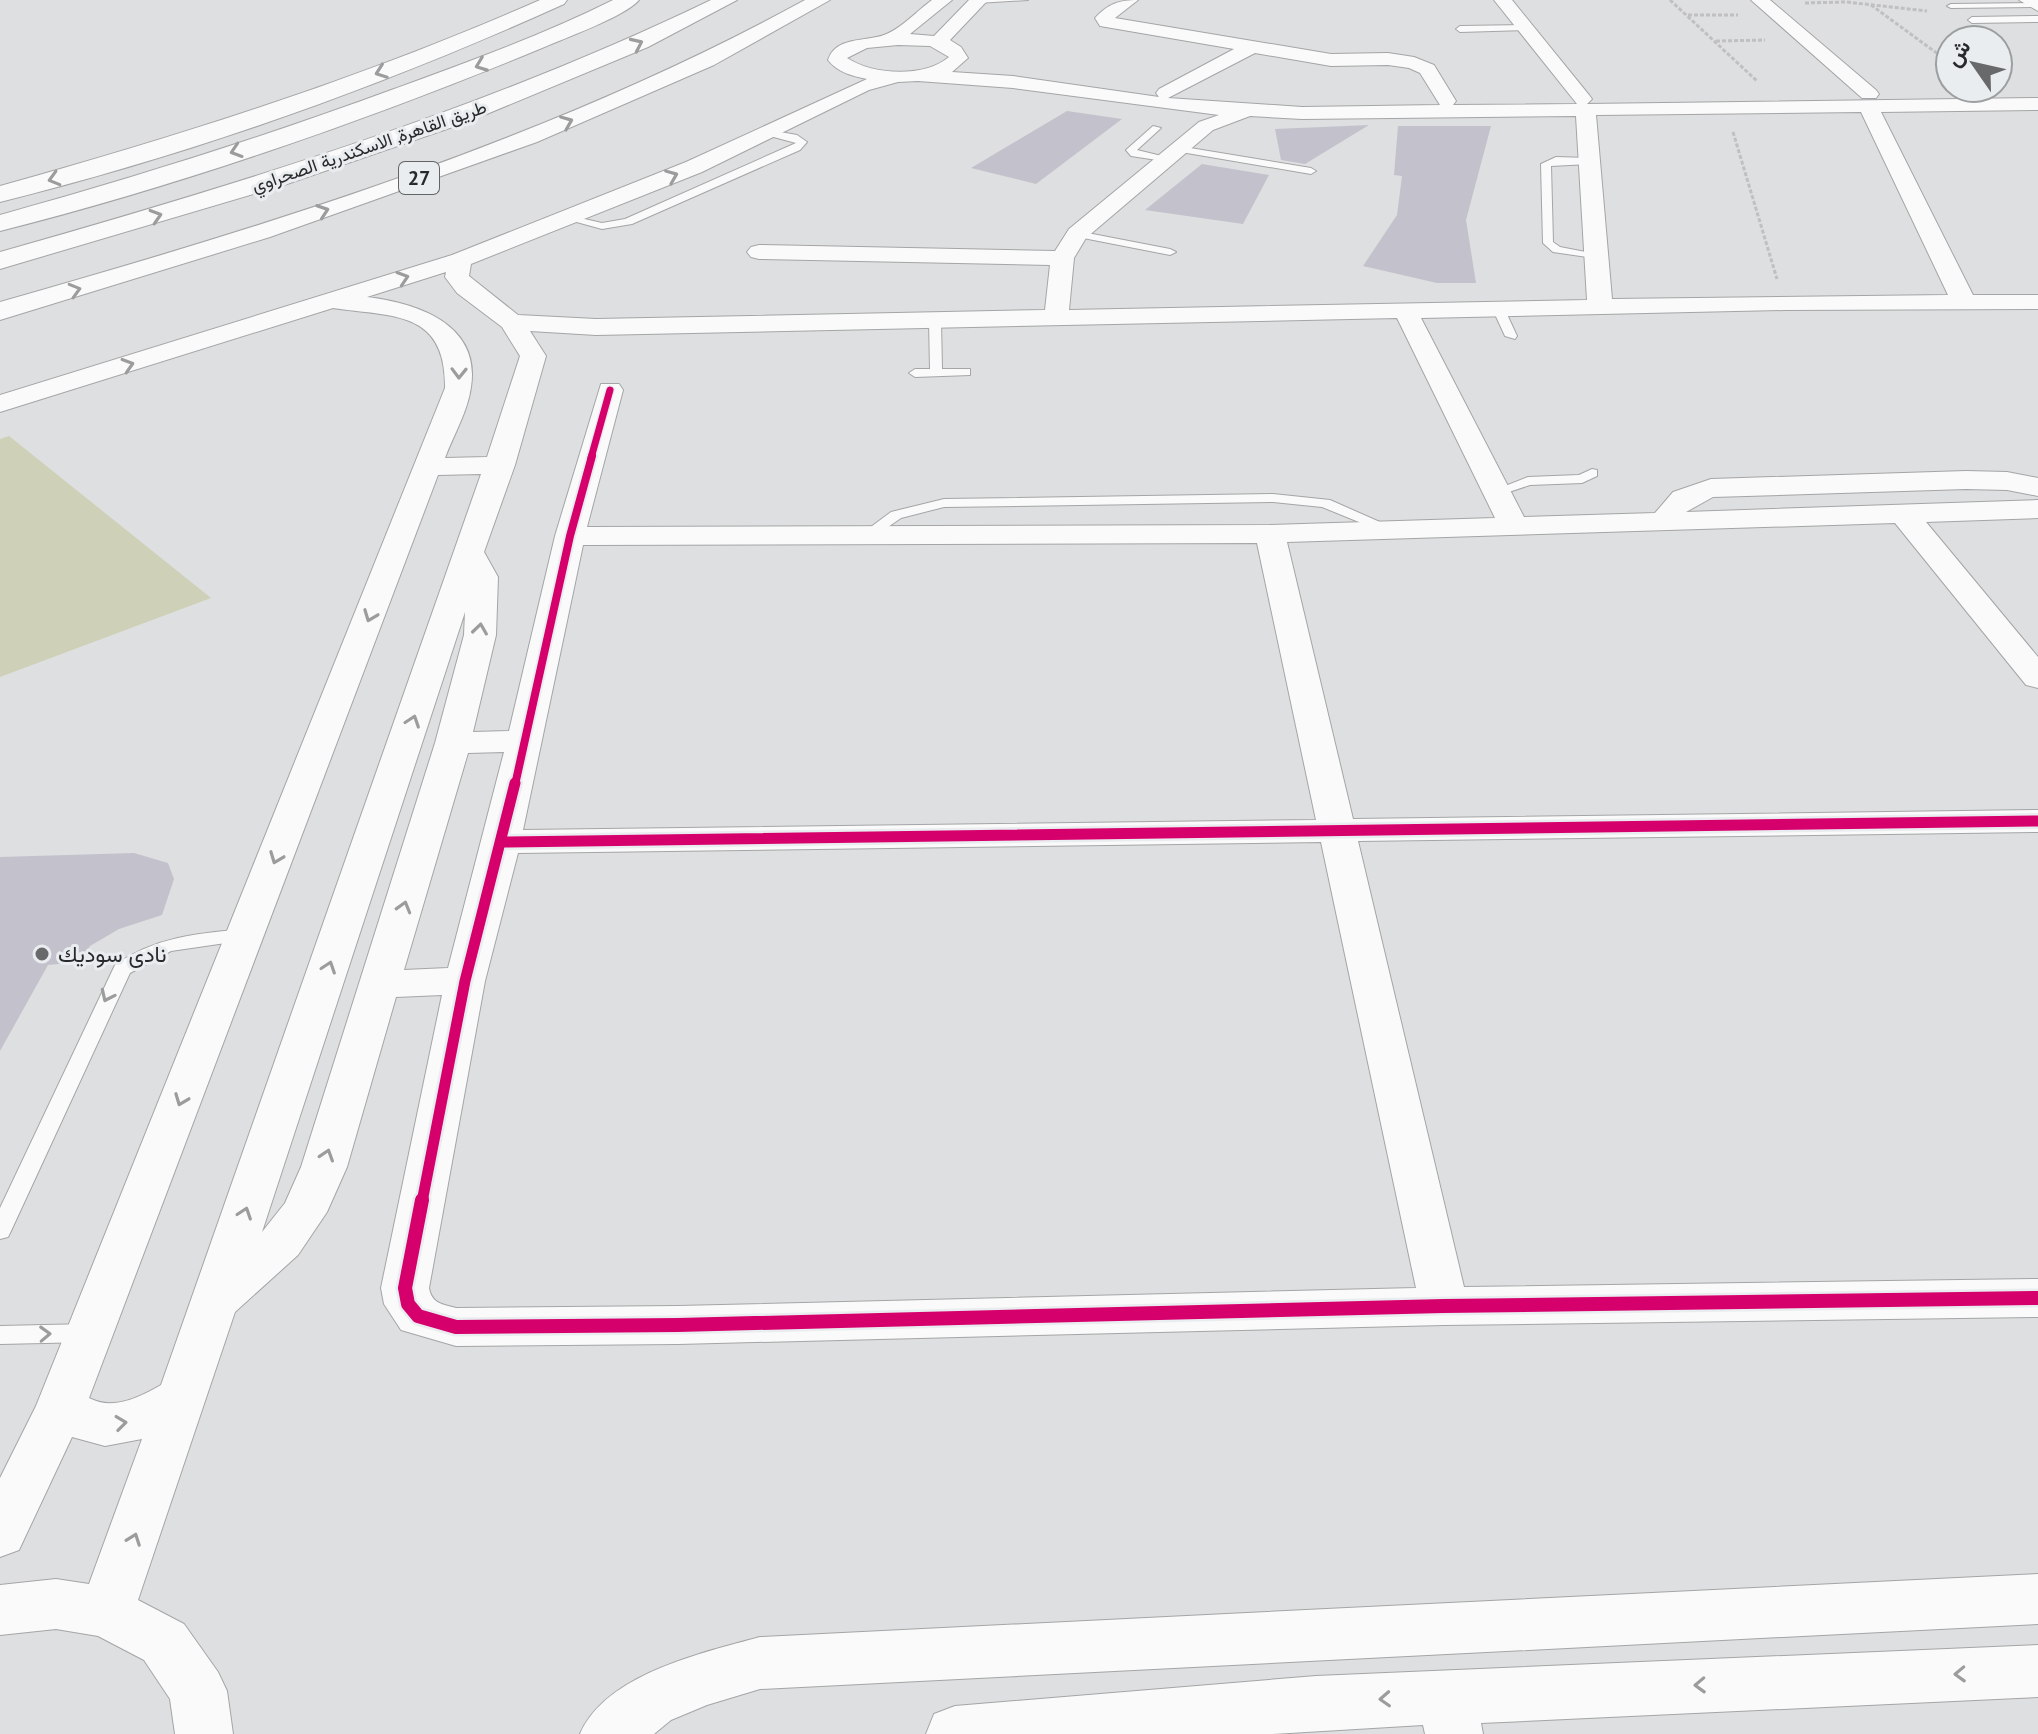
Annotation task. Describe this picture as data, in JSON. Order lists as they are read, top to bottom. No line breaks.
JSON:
{"streets":{"main road":["طريق القاهرة, الاسكندرية الصحراوي","27"]},"places":["نادى سوديك"],"north":"top left"}
